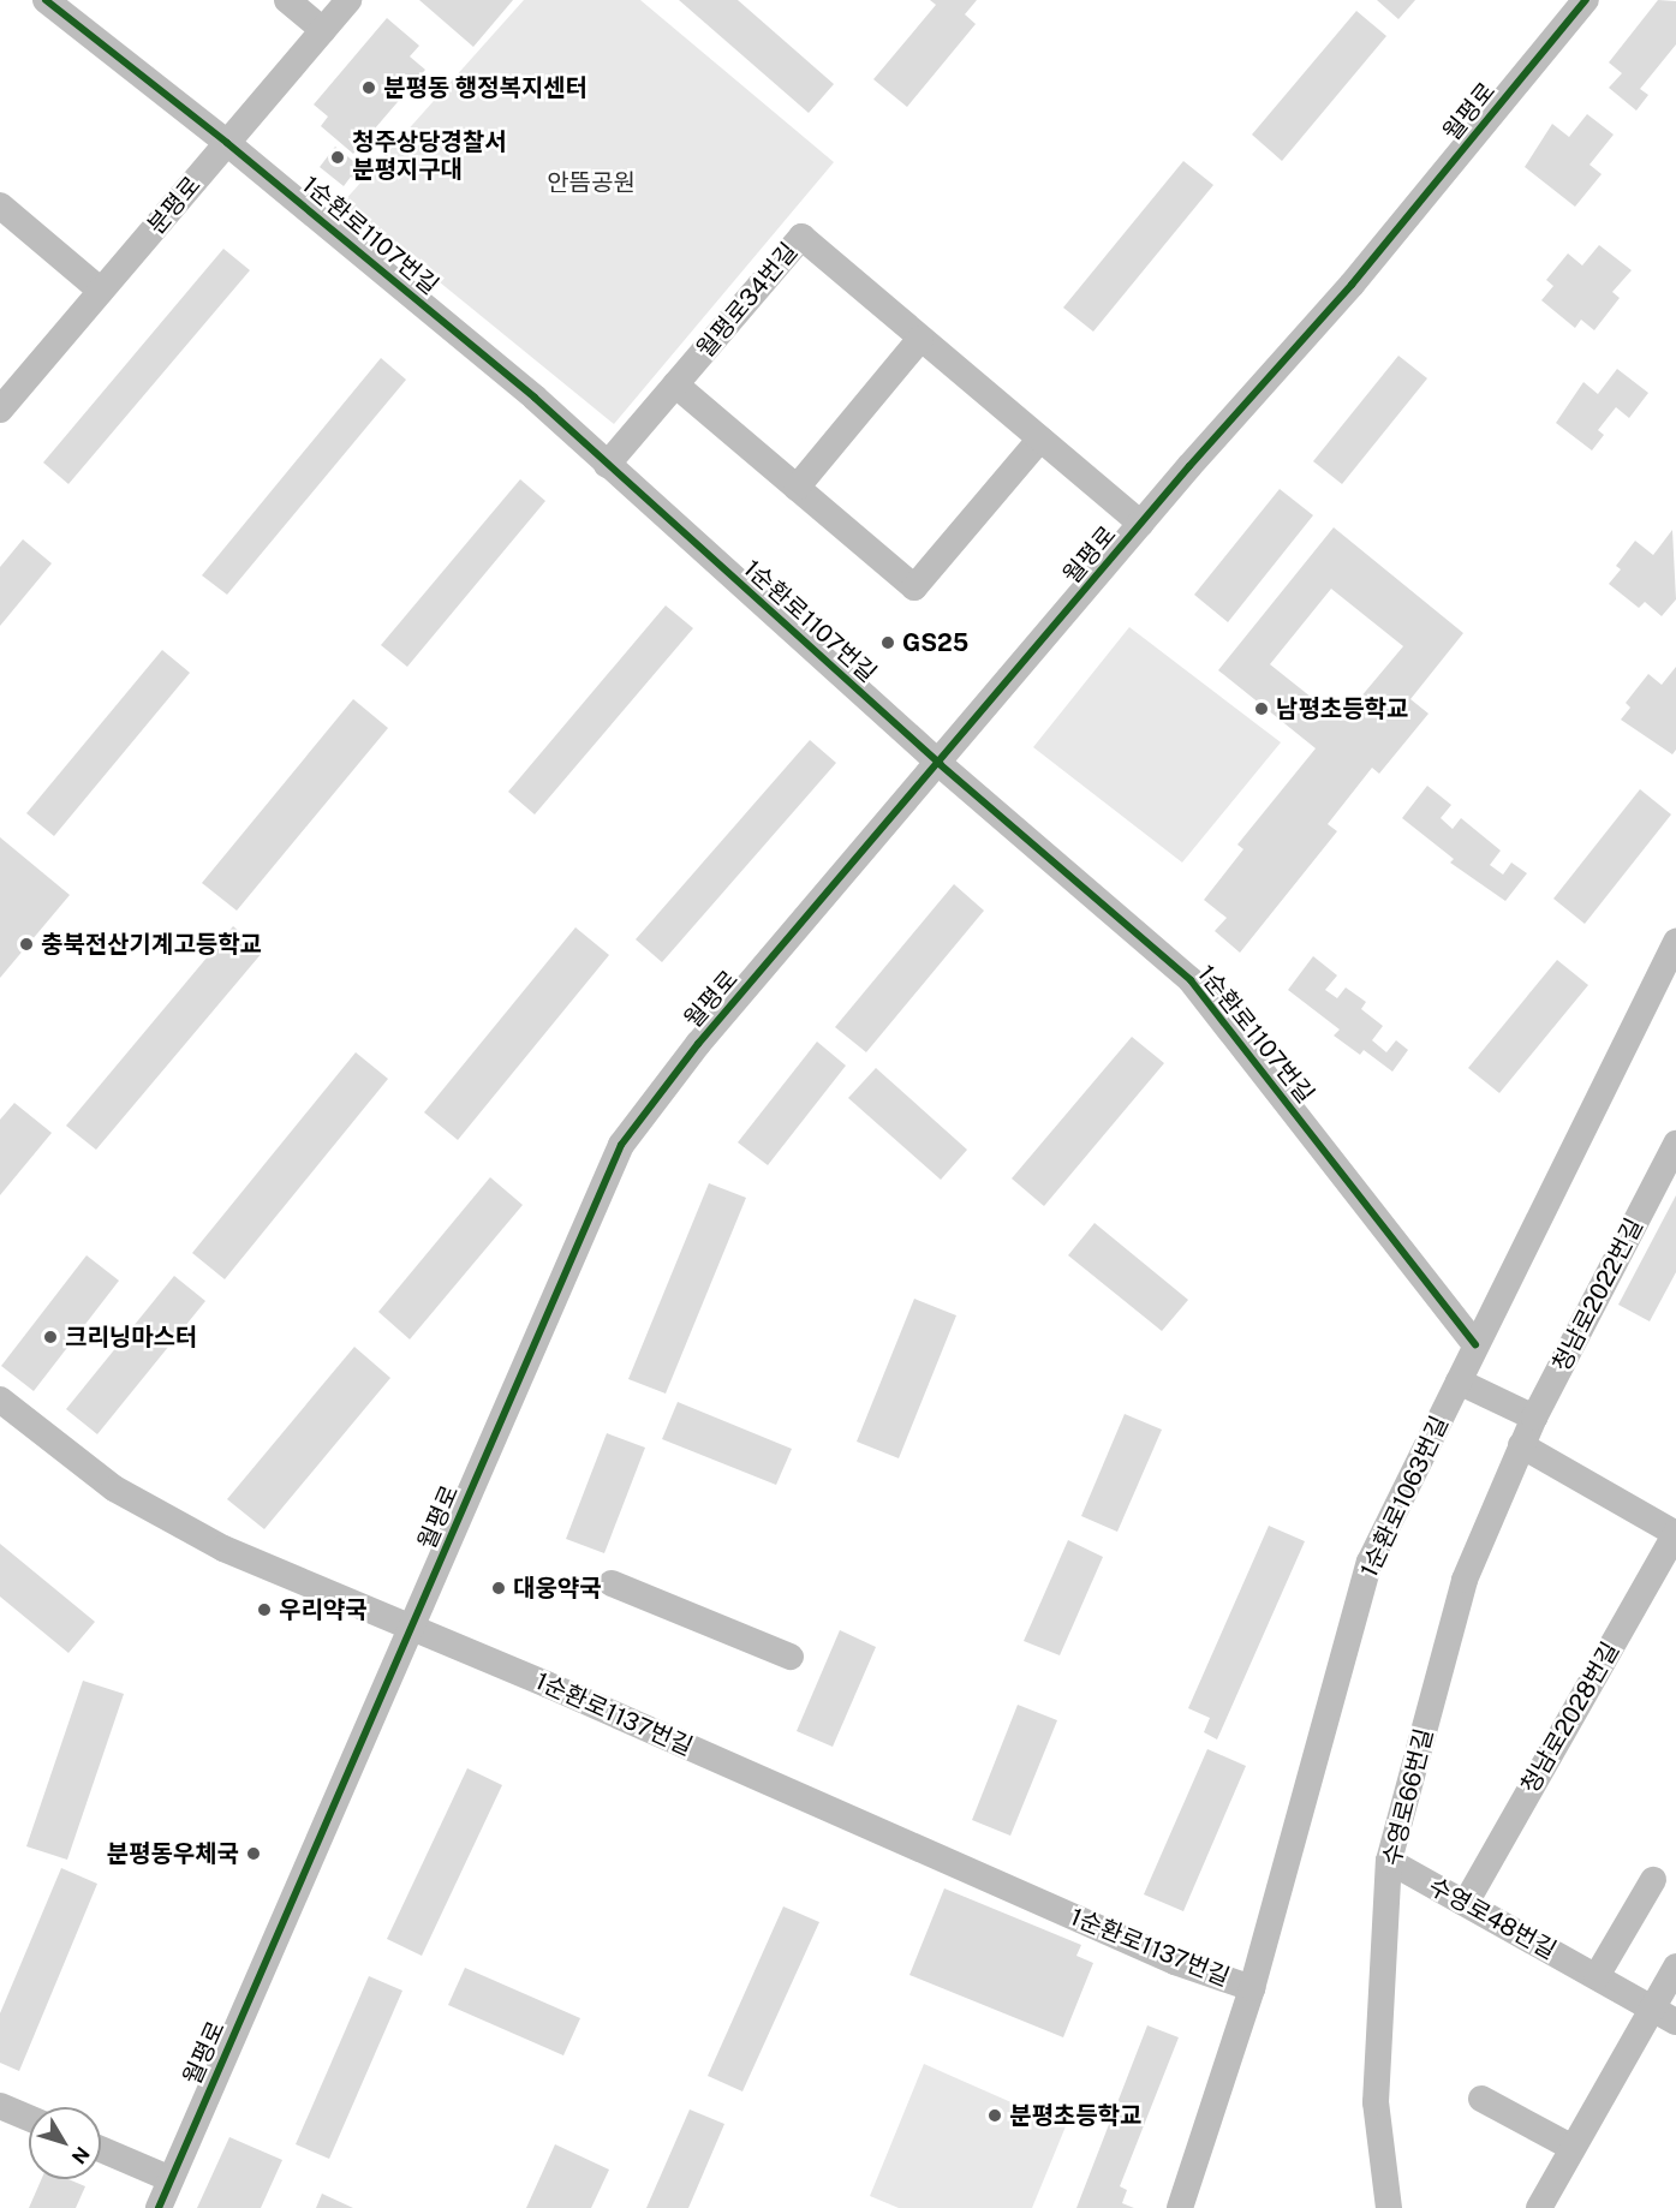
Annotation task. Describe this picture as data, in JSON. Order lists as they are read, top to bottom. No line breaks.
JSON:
{"streets":{"street":["월평로","분평로","1순환로1107번길","월평로34번길","청남로2022번길","1순환로1063번길","1순환로1137번길","청남로2028번길","수영로66번길","수영로48번길"]},"crossings":[["월평로","1순환로1107번길"],["월평로","월평로34번길"],["월평로","1순환로1137번길"],["분평로","1순환로1107번길"],["1순환로1107번길","월평로34번길"],["1순환로1107번길","1순환로1063번길"],["청남로2022번길","수영로66번길"],["1순환로1063번길","1순환로1137번길"],["청남로2028번길","수영로48번길"],["수영로66번길","수영로48번길"]],"parks":["안뜸공원"],"places":["분평동 행정복지센터","청주상당경찰서 분평지구대","GS25","남평초등학교","충북전산기계고등학교","크리닝마스터","대웅약국","우리약국","분평동우체국","분평초등학교"],"north":"bottom right"}
